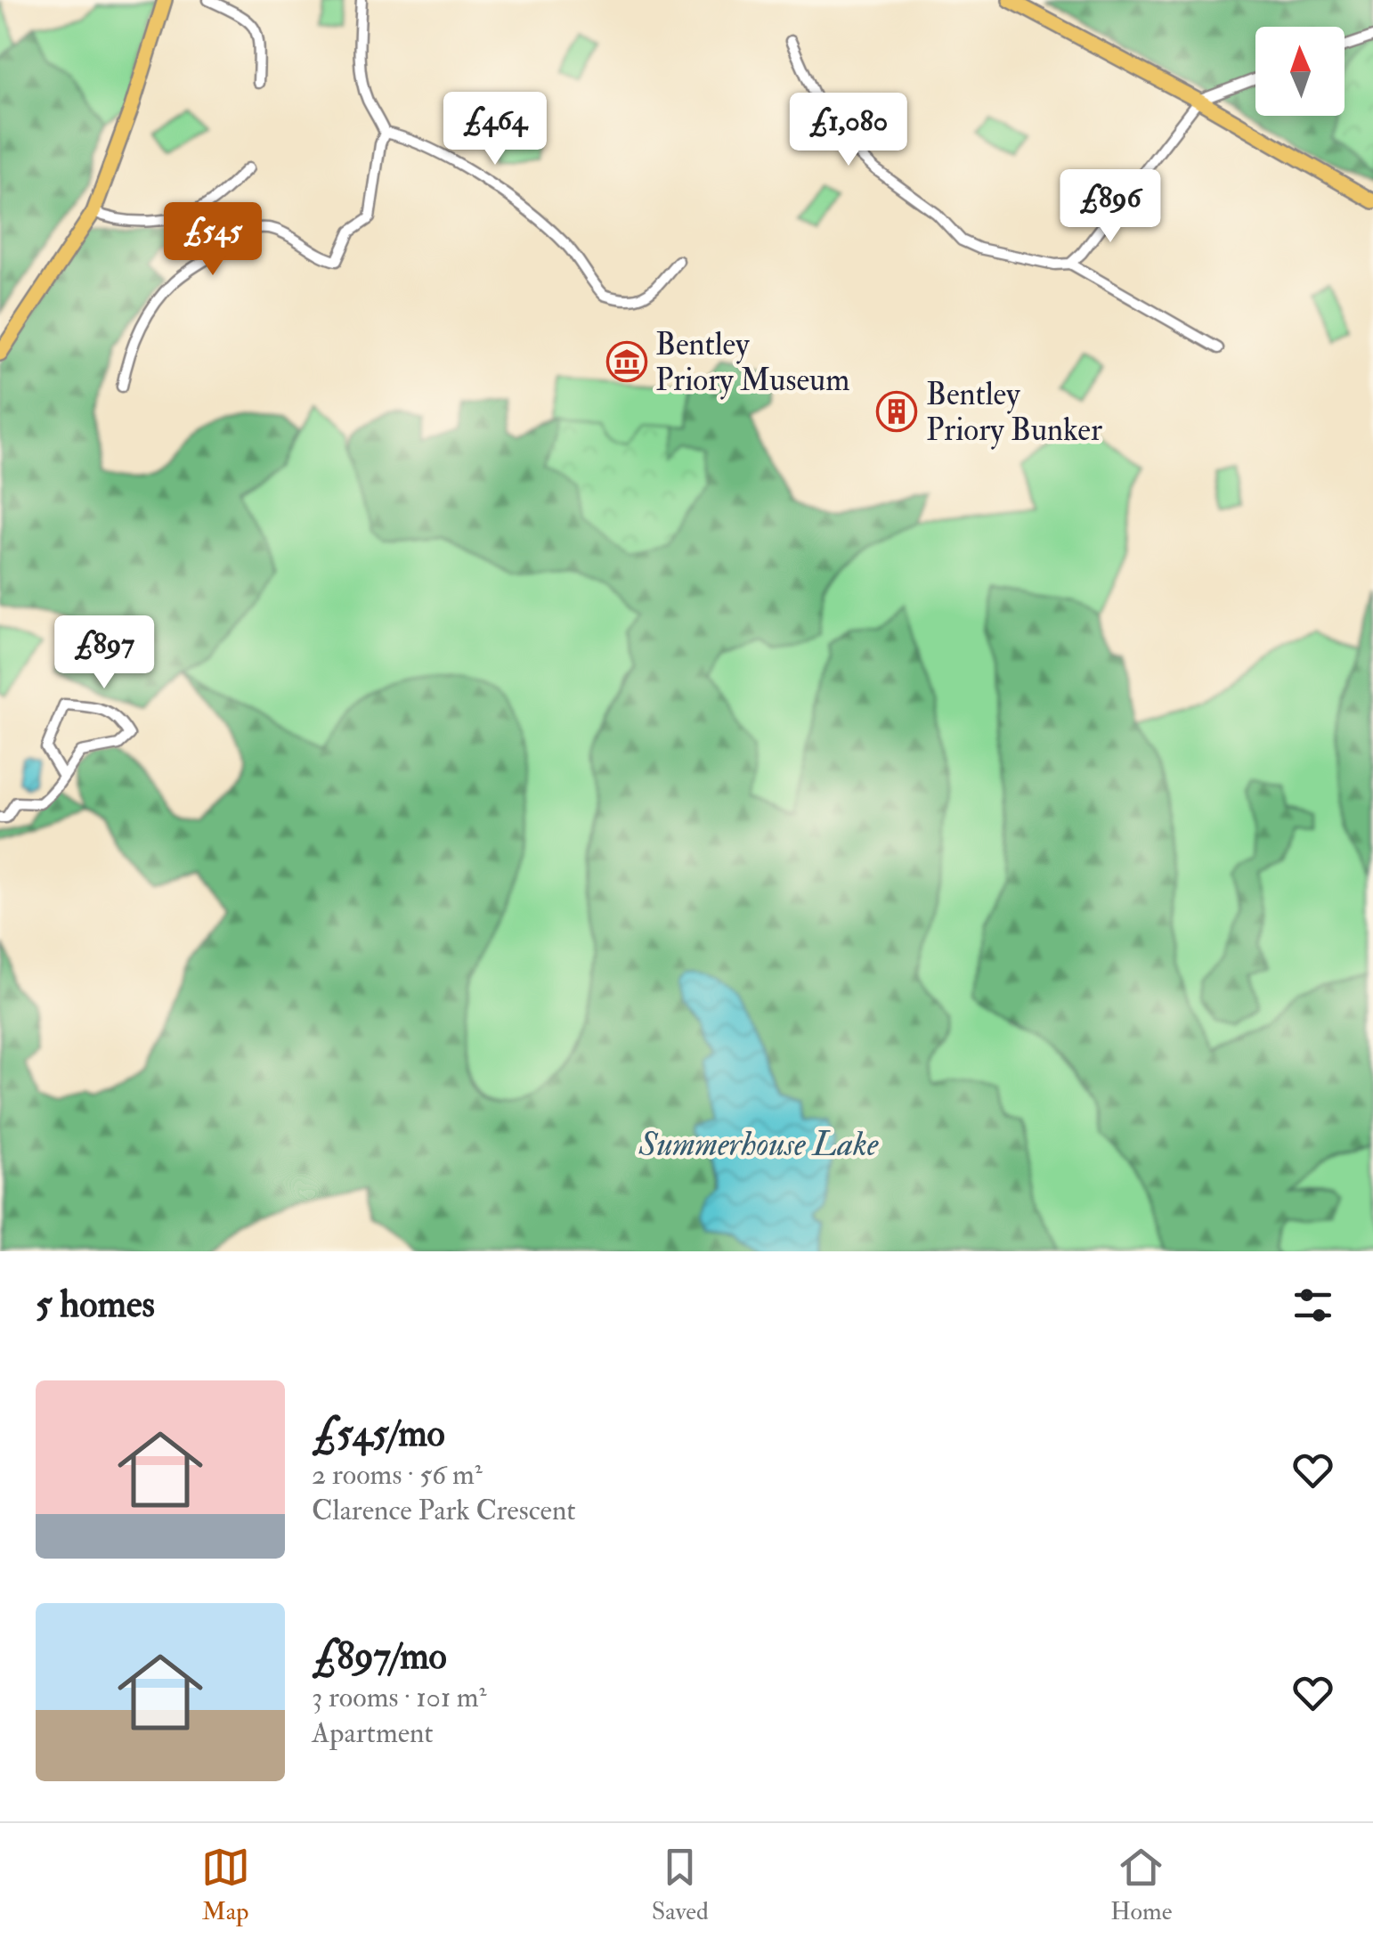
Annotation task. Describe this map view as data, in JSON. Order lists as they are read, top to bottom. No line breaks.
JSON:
{"water":["Summerhouse Lake"],"places":{"museum":["Bentley Priory Museum"],"building":["Bentley Priory Bunker"]},"north":"top","page":{"price":["£464","£1,080","£896","£545","£897"],"heading":"5 homes","list":[{"name":"£545/mo","note":"2 rooms · 56 m² · Clarence Park Crescent"},{"name":"£897/mo","note":"3 rooms · 101 m² · Apartment"}],"tabs":["Map","Saved","Home"]}}
